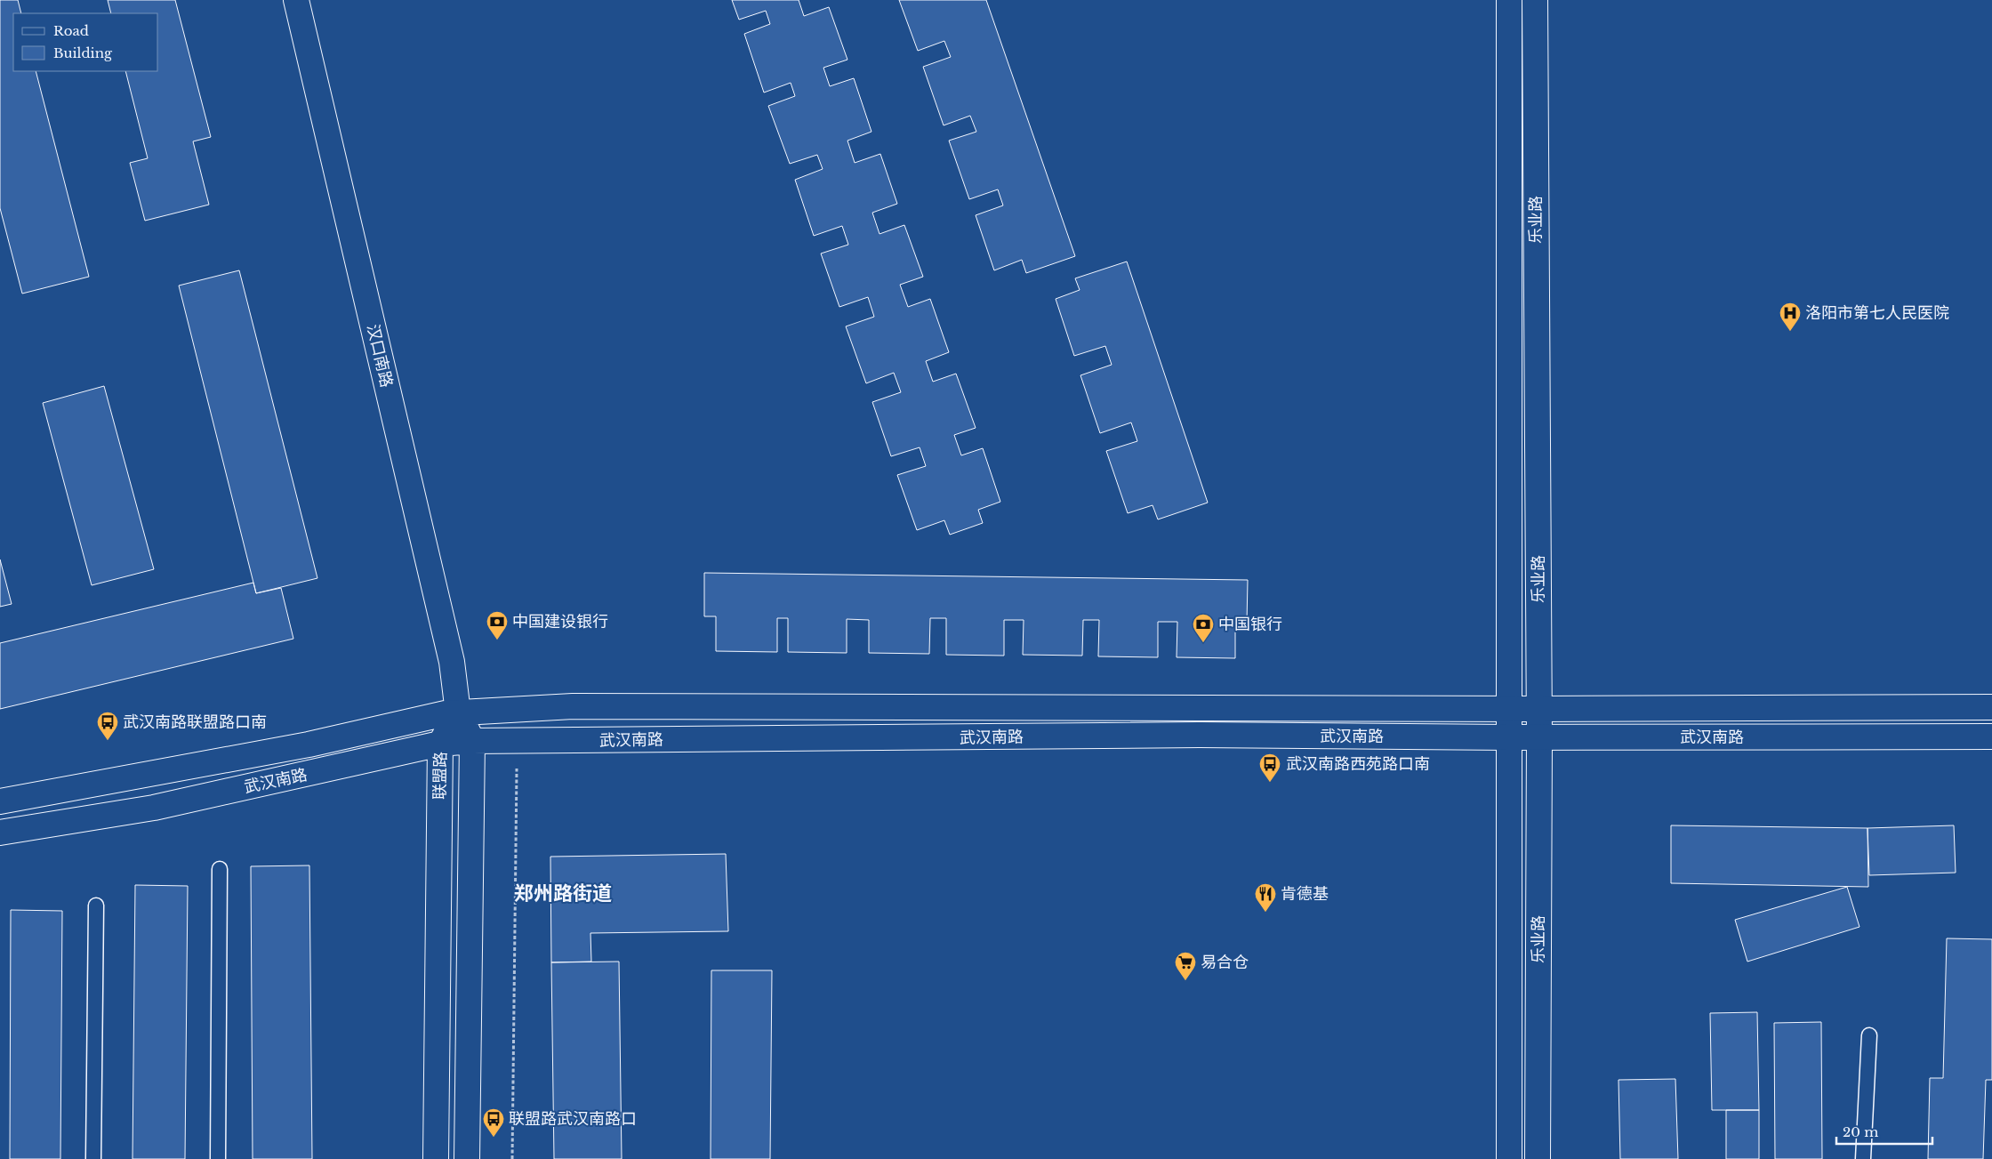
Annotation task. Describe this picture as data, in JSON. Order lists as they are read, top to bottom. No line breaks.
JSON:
{"streets":{"main road":["乐业路","汉口南路","武汉南路","联盟路"]},"crossings":[["乐业路","武汉南路"],["汉口南路","武汉南路"],["汉口南路","联盟路"],["武汉南路","联盟路"]],"districts":["郑州路街道"],"places":{"hospital":["洛阳市第七人民医院"],"bank":["中国建设银行","中国银行"],"bus stop":["武汉南路联盟路口南","武汉南路西苑路口南","联盟路武汉南路口"],"restaurant":["肯德基"],"supermarket":["易合仓"]},"legend":["Road","Building"],"scale_bar":"20 m"}
